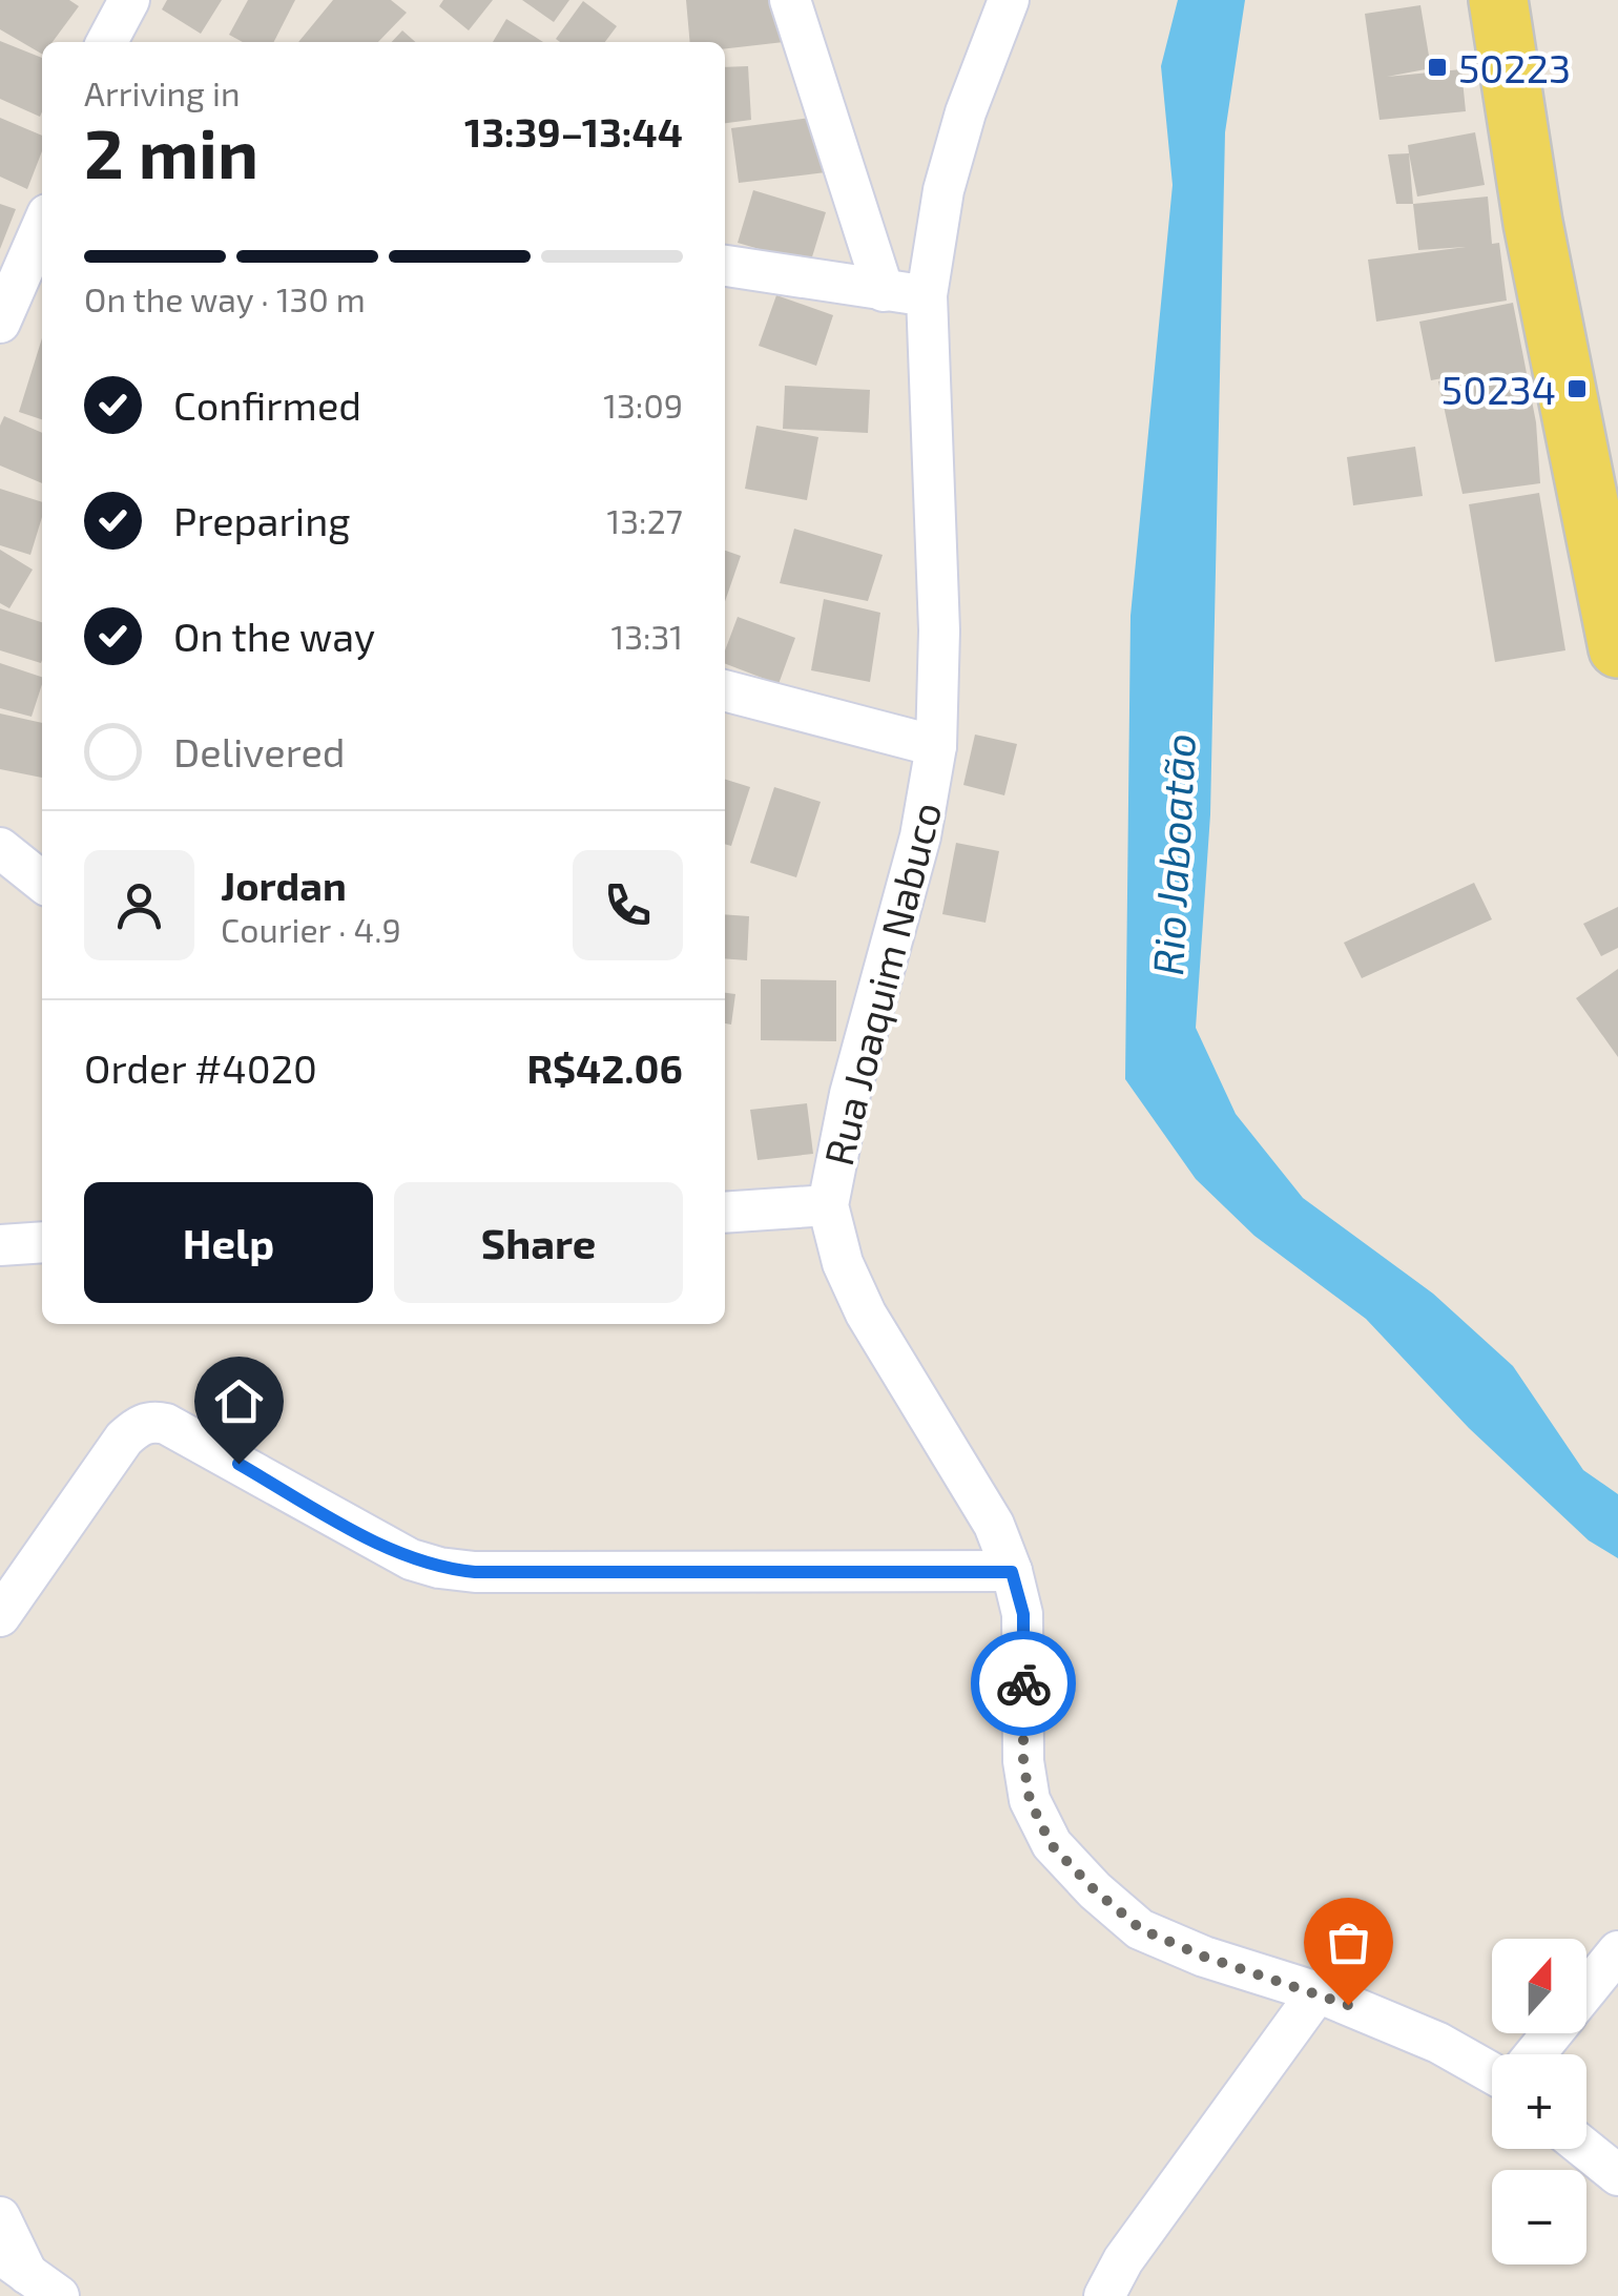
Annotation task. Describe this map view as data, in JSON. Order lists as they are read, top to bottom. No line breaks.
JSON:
{"streets":{"street":["Rua Joaquim Nabuco"]},"water":["Rio Jaboatão"],"places":{"transit":["50223","50234"]},"north":"top","page":{"heading":["2 min","Arriving in","13:39–13:44"],"panel":["Jordan","Courier · 4.9","Order #4020","R$42.06"],"bar":"On the way · 130 m","list":[["Confirmed","13:09"],["Preparing","13:27"],["On the way","13:31"],"Delivered"],"buttons":["Help","Share"],"map_buttons":["+","−"]}}
